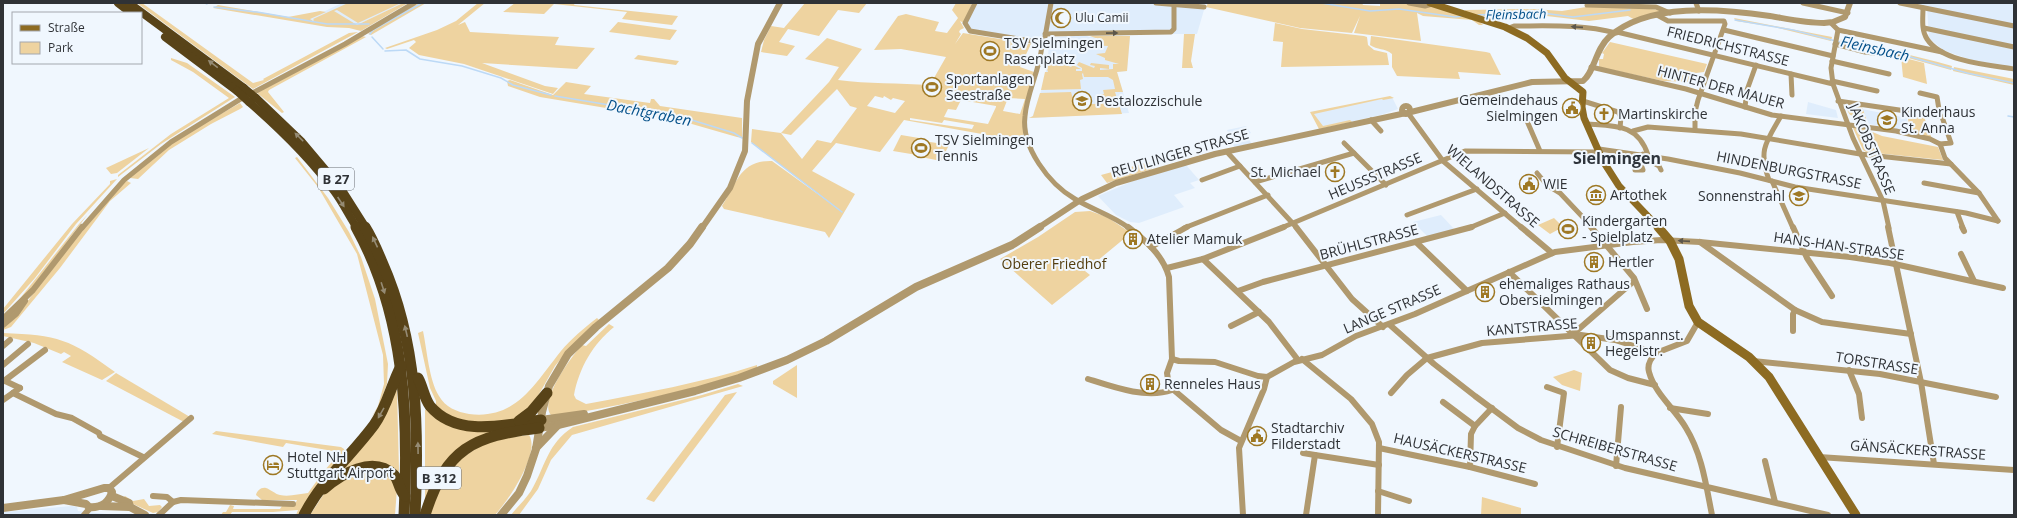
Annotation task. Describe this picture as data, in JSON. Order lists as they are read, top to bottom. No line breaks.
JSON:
{"streets":{"highway":["B 27","B 312"],"street":["FRIEDRICHSTRASSE","HINTER DER MAUER","JAKOBSTRASSE","REUTLINGER STRASSE","HINDENBURGSTRASSE","HEUSSSTRASSE","WIELANDSTRASSE","BRÜHLSTRASSE","HANS-HAN-STRASSE","LANGE STRASSE","KANTSTRASSE","TORSTRASSE","SCHREIBERSTRASSE","GÄNSÄCKERSTRASSE","HAUSÄCKERSTRASSE"]},"crossings":[["FRIEDRICHSTRASSE","JAKOBSTRASSE"],["HINTER DER MAUER","JAKOBSTRASSE"],["JAKOBSTRASSE","HINDENBURGSTRASSE"],["JAKOBSTRASSE","HANS-HAN-STRASSE"],["JAKOBSTRASSE","TORSTRASSE"],["JAKOBSTRASSE","GÄNSÄCKERSTRASSE"],["REUTLINGER STRASSE","WIELANDSTRASSE"],["REUTLINGER STRASSE","SCHREIBERSTRASSE"],["HINDENBURGSTRASSE","HEUSSSTRASSE"],["HEUSSSTRASSE","WIELANDSTRASSE"],["HEUSSSTRASSE","SCHREIBERSTRASSE"],["WIELANDSTRASSE","BRÜHLSTRASSE"],["WIELANDSTRASSE","LANGE STRASSE"],["BRÜHLSTRASSE","SCHREIBERSTRASSE"],["HANS-HAN-STRASSE","LANGE STRASSE"],["LANGE STRASSE","SCHREIBERSTRASSE"],["KANTSTRASSE","SCHREIBERSTRASSE"]],"districts":["Sielmingen"],"water":["Fleinsbach","Dachtgraben"],"parks":["Oberer Friedhof"],"places":{"mosque":["Ulu Camii"],"sports":["TSV Sielmingen Rasenplatz","Sportanlagen Seestraße","TSV Sielmingen Tennis","Kindergarten - Spielplatz"],"school or university":["Pestalozzischule","Kinderhaus St. Anna","Sonnenstrahl"],"public building":["Gemeindehaus Sielmingen","WIE","Stadtarchiv Filderstadt"],"church":["Martinskirche","St. Michael"],"museum":["Artothek"],"building":["Atelier Mamuk","Hertler","ehemaliges Rathaus Obersielmingen","Umspannst. Hegelstr.","Renneles Haus"],"hotel":["Hotel NH Stuttgart Airport"]},"legend":["Straße","Park"]}
